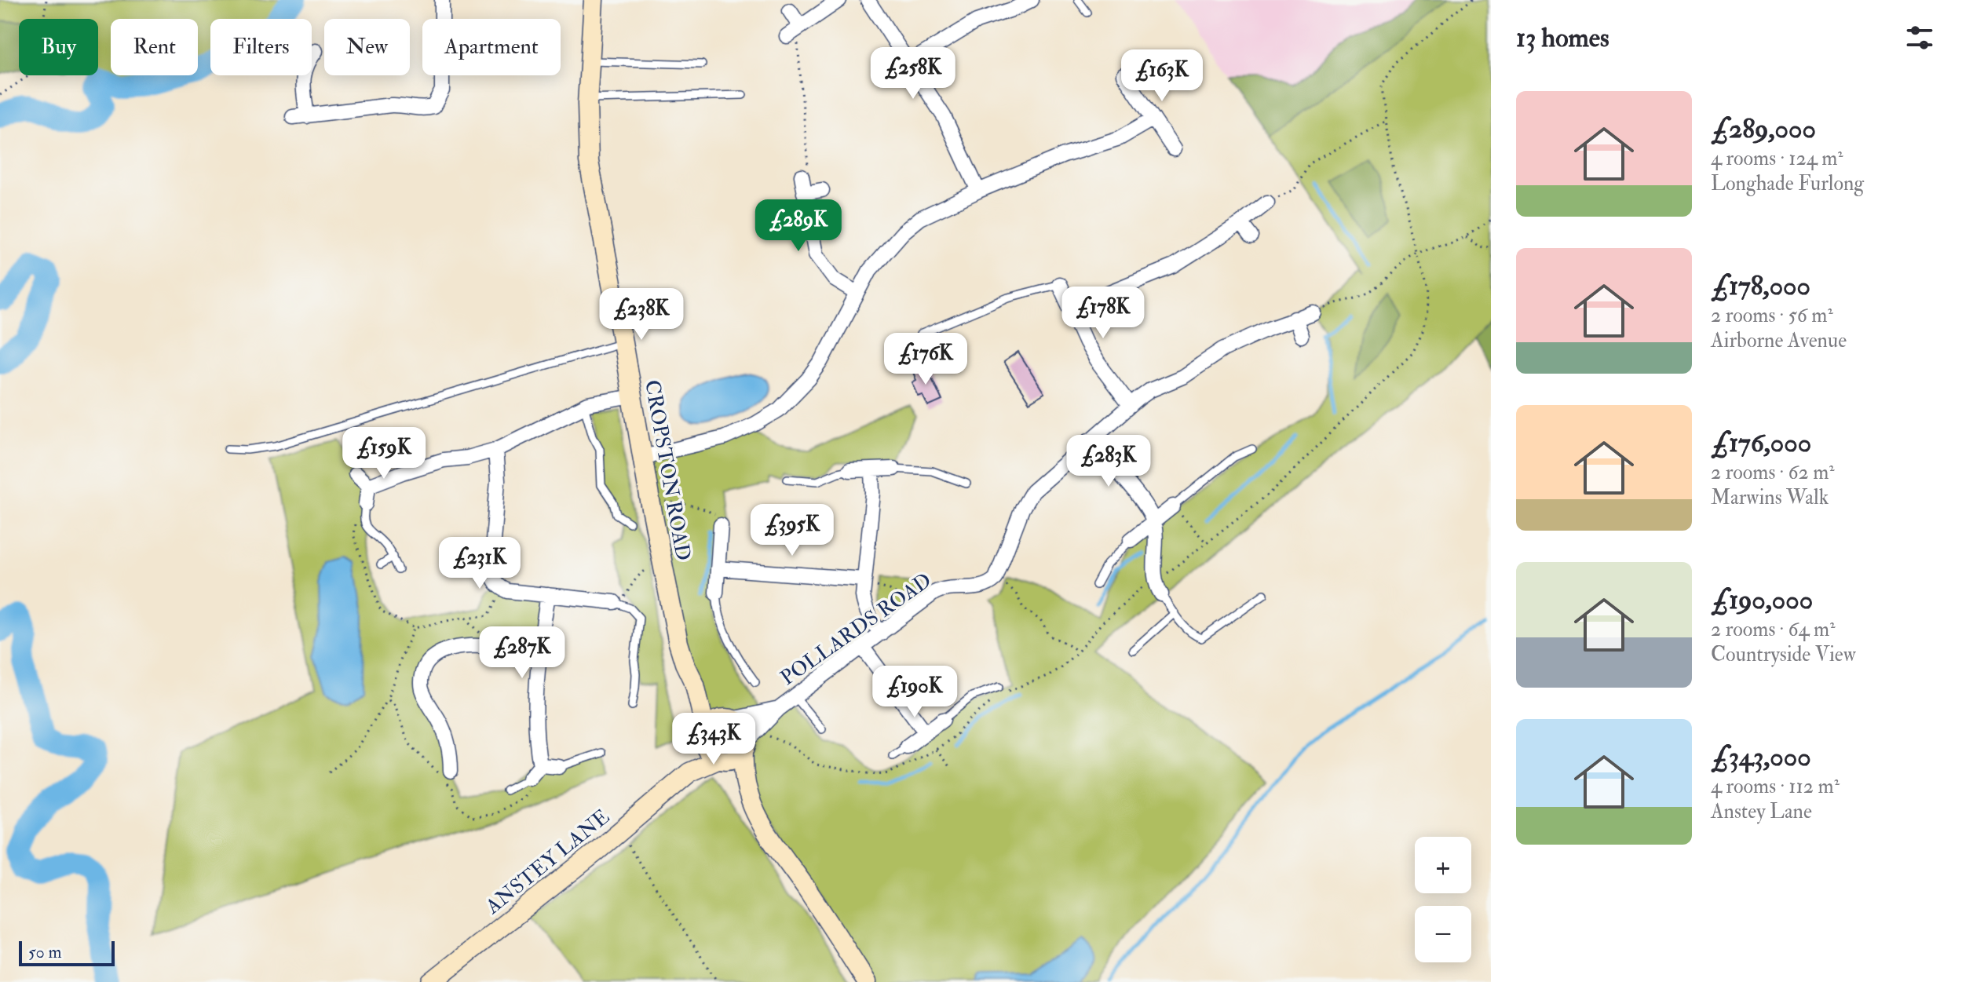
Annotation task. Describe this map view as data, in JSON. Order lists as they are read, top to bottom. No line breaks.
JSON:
{"streets":{"street":["CROPSTON ROAD","POLLARDS ROAD","ANSTEY LANE"]},"crossings":[["CROPSTON ROAD","POLLARDS ROAD"],["CROPSTON ROAD","ANSTEY LANE"],["POLLARDS ROAD","ANSTEY LANE"]],"scale_bar":"50 m","page":{"heading":"13 homes","chip":["Buy","Rent","Filters","New","Apartment"],"price":["£258K","£163K","£289K","£178K","£238K","£176K","£159K","£283K","£395K","£231K","£287K","£190K","£343K"],"list":[{"name":"£289,000","note":"4 rooms · 124 m² · Longhade Furlong"},{"name":"£178,000","note":"2 rooms · 56 m² · Airborne Avenue"},{"name":"£176,000","note":"2 rooms · 62 m² · Marwins Walk"},{"name":"£190,000","note":"2 rooms · 64 m² · Countryside View"},{"name":"£343,000","note":"4 rooms · 112 m² · Anstey Lane"}],"map_buttons":["+","−"],"scale":"50 m"}}
